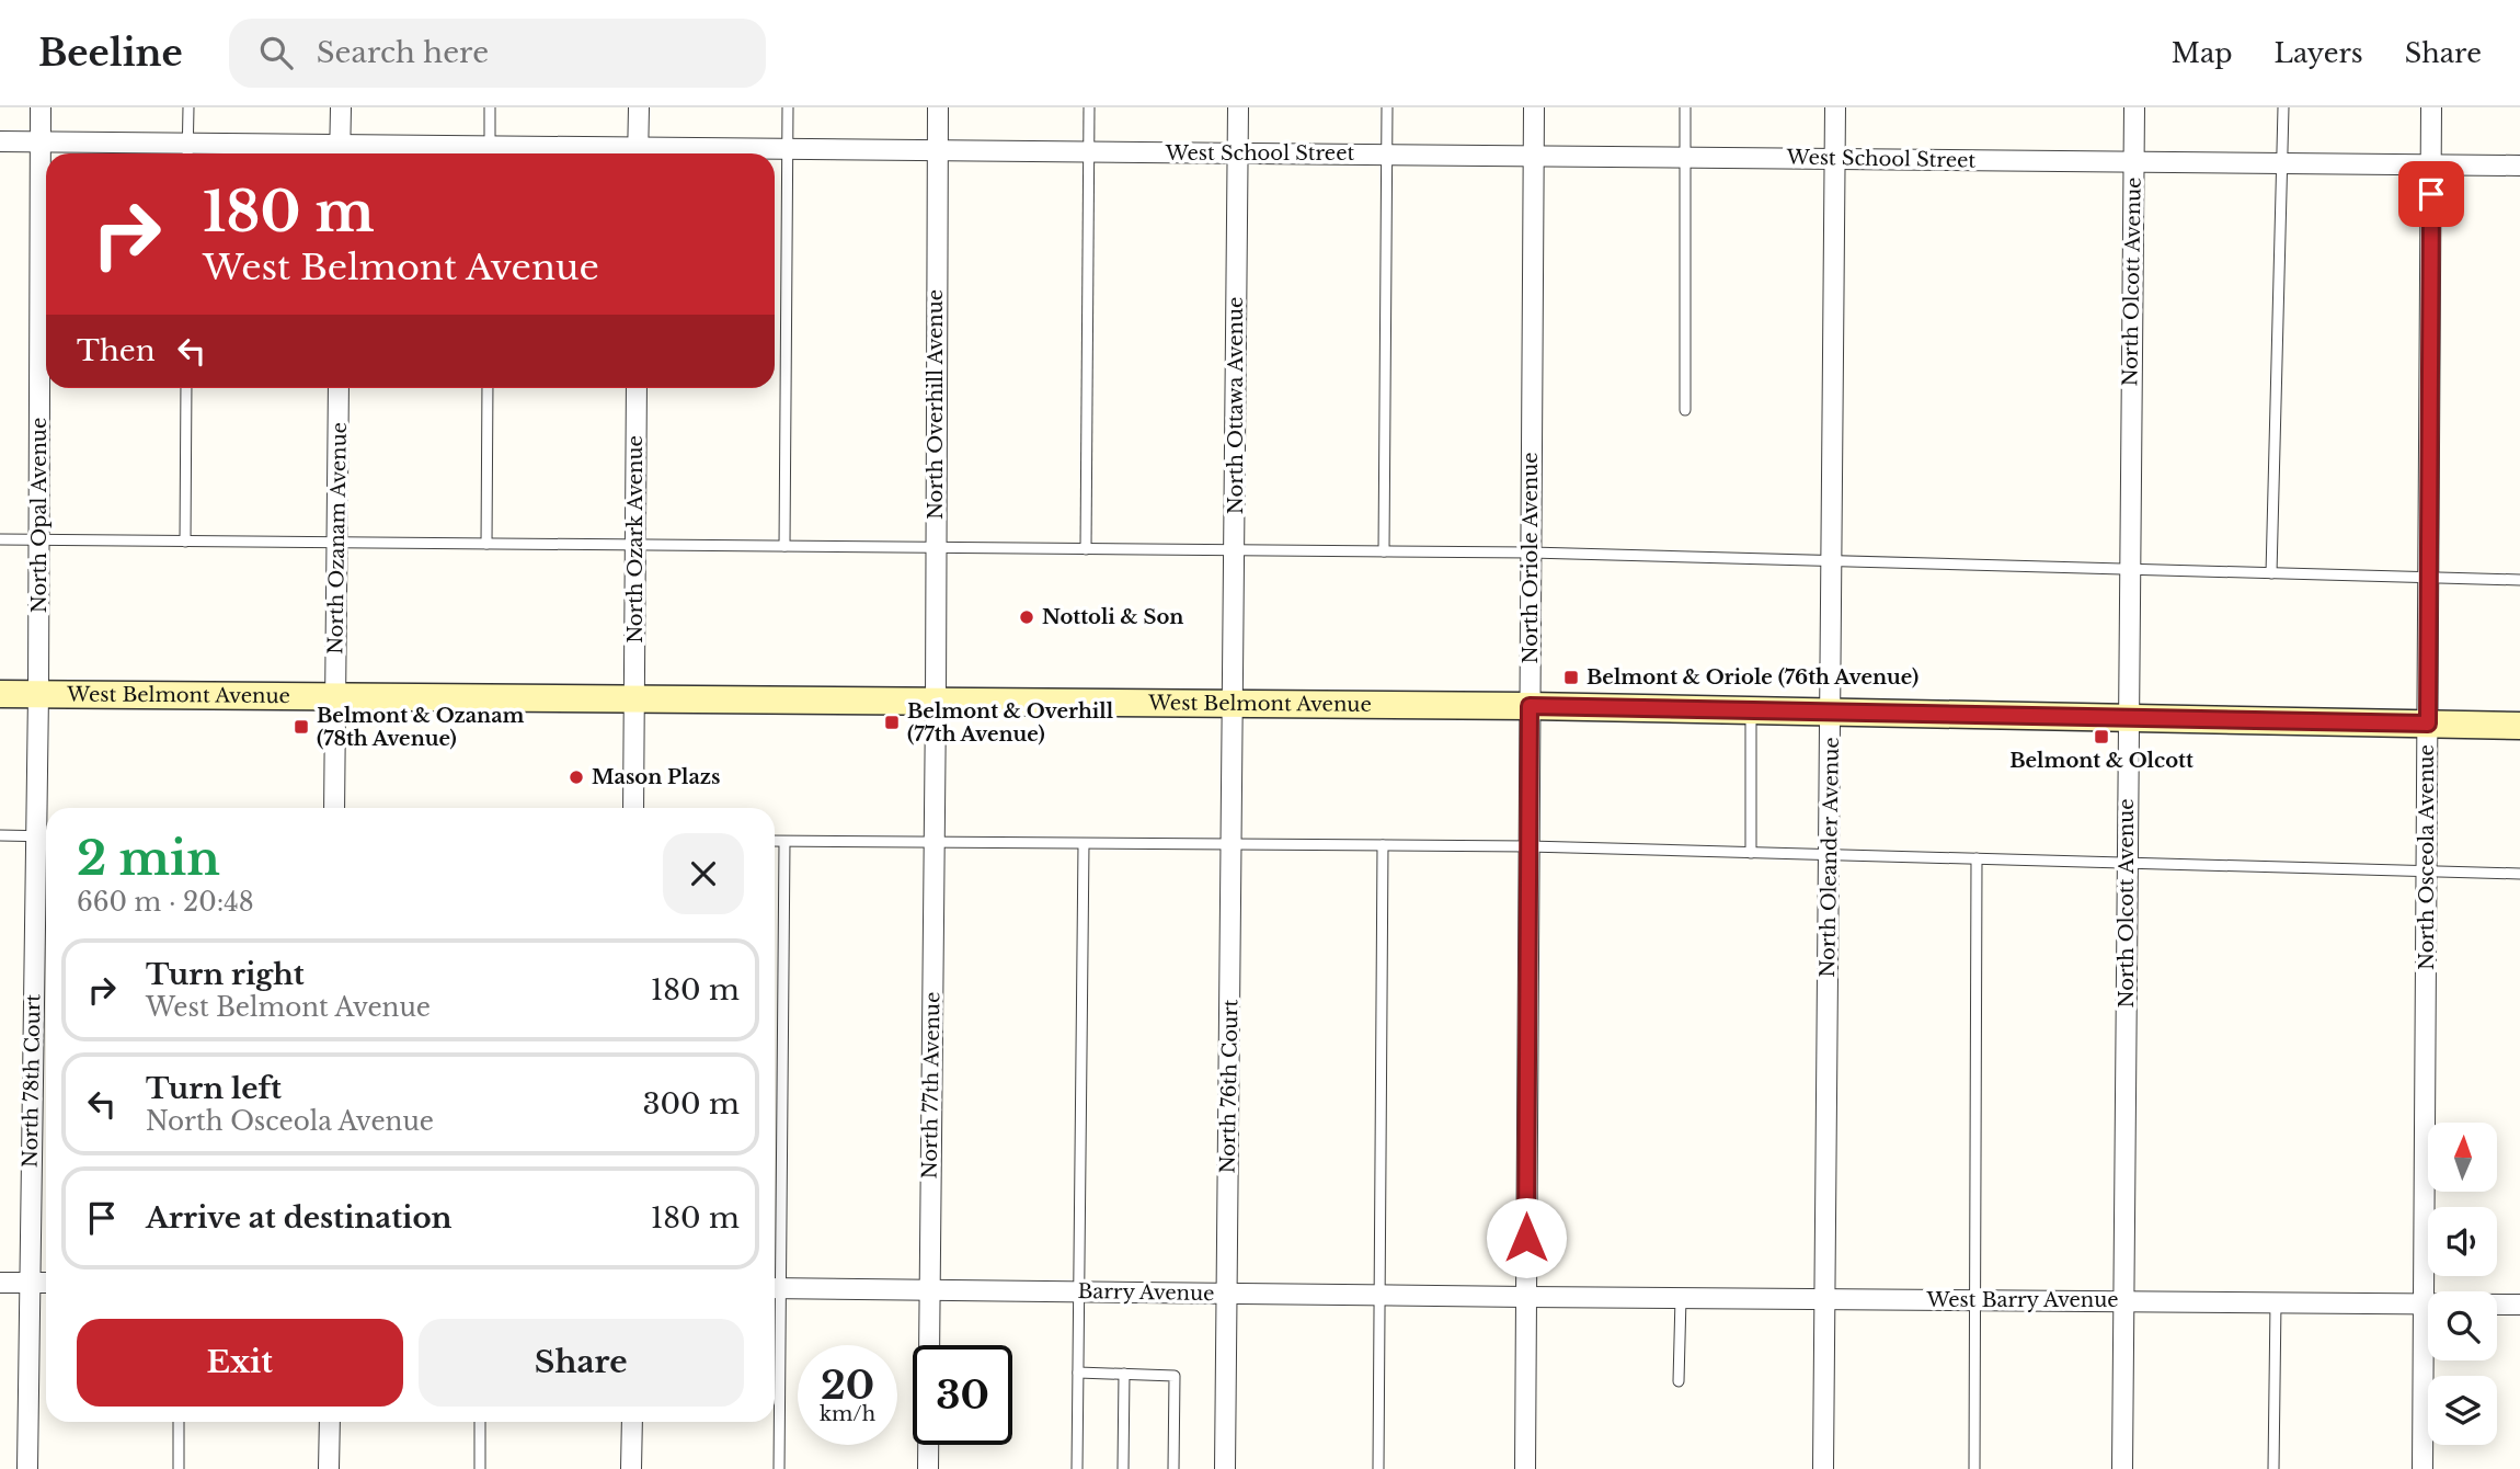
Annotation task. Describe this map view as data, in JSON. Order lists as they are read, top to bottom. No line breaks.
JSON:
{"streets":{"main road":["West Belmont Avenue"],"street":["West School Street","North Olcott Avenue","North Overhill Avenue","North Ottawa Avenue","North Opal Avenue","North Ozanam Avenue","North Ozark Avenue","North Oriole Avenue","North Oleander Avenue","North Osceola Avenue","North 78th Court","North 77th Avenue","North 76th Court","Barry Avenue","West Barry Avenue"]},"crossings":[["West School Street","North Olcott Avenue"],["West School Street","North Overhill Avenue"],["West School Street","North Ottawa Avenue"],["West School Street","North Opal Avenue"],["West School Street","North Oriole Avenue"],["West School Street","North Oleander Avenue"],["West School Street","North Osceola Avenue"],["North Olcott Avenue","West Belmont Avenue"],["North Olcott Avenue","West Barry Avenue"],["North Overhill Avenue","West Belmont Avenue"],["North Overhill Avenue","North 77th Avenue"],["North Ottawa Avenue","West Belmont Avenue"],["North Ottawa Avenue","North 76th Court"],["North Opal Avenue","West Belmont Avenue"],["North Opal Avenue","North 78th Court"],["North Ozanam Avenue","West Belmont Avenue"],["North Ozark Avenue","West Belmont Avenue"],["North Oriole Avenue","West Belmont Avenue"],["North Oriole Avenue","Barry Avenue"],["North Oriole Avenue","West Barry Avenue"],["West Belmont Avenue","North Oleander Avenue"],["West Belmont Avenue","North Osceola Avenue"],["West Belmont Avenue","North 78th Court"],["West Belmont Avenue","North 77th Avenue"],["West Belmont Avenue","North 76th Court"],["North Oleander Avenue","West Barry Avenue"],["North Osceola Avenue","West Barry Avenue"],["North 77th Avenue","Barry Avenue"],["North 76th Court","Barry Avenue"],["Barry Avenue","West Barry Avenue"]],"places":{"other":["Nottoli & Son","Mason Plazs"],"transit":["Belmont & Oriole (76th Avenue)","Belmont & Overhill (77th Avenue)","Belmont & Ozanam (78th Avenue)","Belmont & Olcott"]},"north":"top","page":{"header":"Beeline","search":"Search here","nav":["Map","Layers","Share"],"turn":["180 m","West Belmont Avenue"],"then":"Then","heading":["2 min","660 m · 20:48"],"list":[{"name":"Turn right","note":"West Belmont Avenue","value":"180 m"},{"name":"Turn left","note":"North Osceola Avenue","value":"300 m"},{"name":"Arrive at destination","value":"180 m"}],"buttons":["Exit","Share"],"speed":"20 km/h","limit":"30"}}
